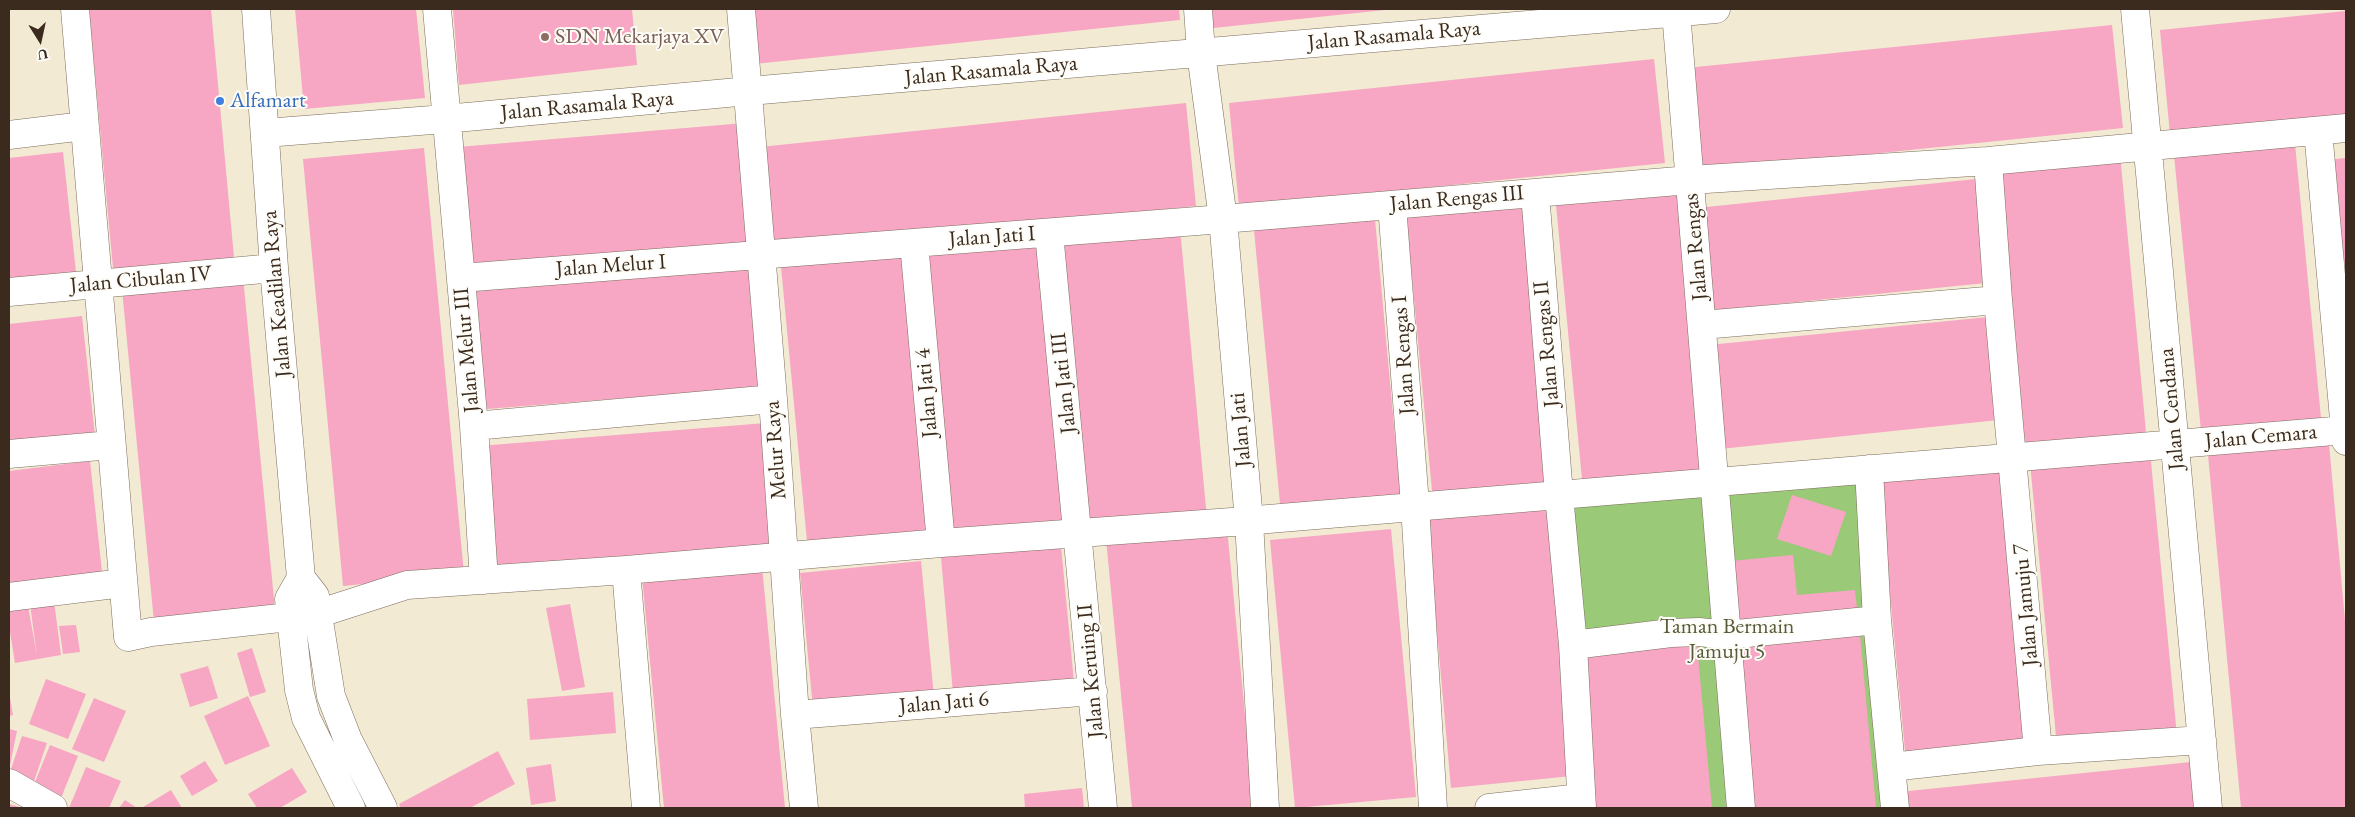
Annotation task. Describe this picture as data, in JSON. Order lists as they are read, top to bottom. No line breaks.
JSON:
{"streets":{"street":["Jalan Rasamala Raya","Jalan Rengas III","Jalan Jati I","Jalan Rengas","Jalan Melur I","Jalan Cibulan IV","Jalan Keadilan Raya","Jalan Rengas II","Jalan Melur III","Jalan Rengas I","Jalan Jati III","Jalan Jati 4","Jalan Cendana","Jalan Jati","Jalan Cemara","Melur Raya","Jalan Jamuju 7","Jalan Keruing II","Jalan Jati 6"]},"crossings":[["Jalan Rasamala Raya","Jalan Rengas"],["Jalan Rasamala Raya","Jalan Keadilan Raya"],["Jalan Rasamala Raya","Jalan Melur III"],["Jalan Rasamala Raya","Jalan Jati"],["Jalan Rasamala Raya","Melur Raya"],["Jalan Rengas III","Jalan Jati I"],["Jalan Rengas III","Jalan Rengas"],["Jalan Rengas III","Jalan Rengas II"],["Jalan Rengas III","Jalan Rengas I"],["Jalan Rengas III","Jalan Cendana"],["Jalan Rengas III","Jalan Jati"],["Jalan Rengas III","Jalan Jamuju 7"],["Jalan Jati I","Jalan Melur I"],["Jalan Jati I","Jalan Jati III"],["Jalan Jati I","Jalan Jati 4"],["Jalan Jati I","Jalan Jati"],["Jalan Jati I","Melur Raya"],["Jalan Rengas","Jalan Cemara"],["Jalan Melur I","Jalan Melur III"],["Jalan Melur I","Melur Raya"],["Jalan Cibulan IV","Jalan Keadilan Raya"],["Jalan Keadilan Raya","Jalan Cemara"],["Jalan Rengas II","Jalan Cemara"],["Jalan Melur III","Jalan Cemara"],["Jalan Rengas I","Jalan Cemara"],["Jalan Jati III","Jalan Cemara"],["Jalan Jati III","Jalan Keruing II"],["Jalan Jati 4","Jalan Cemara"],["Jalan Cendana","Jalan Cemara"],["Jalan Jati","Jalan Cemara"],["Jalan Cemara","Melur Raya"],["Jalan Cemara","Jalan Jamuju 7"],["Jalan Cemara","Jalan Keruing II"],["Melur Raya","Jalan Jati 6"],["Jalan Keruing II","Jalan Jati 6"]],"parks":["Taman Bermain Jamuju 5"],"places":["SDN Mekarjaya XV","Alfamart"],"north":"bottom"}
